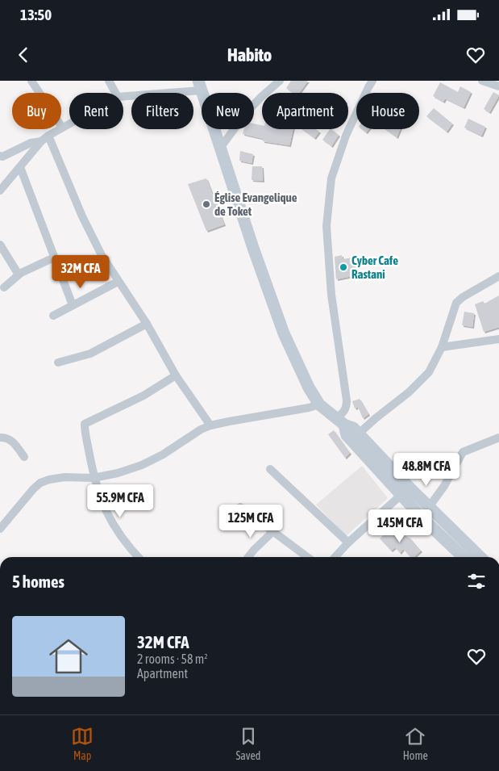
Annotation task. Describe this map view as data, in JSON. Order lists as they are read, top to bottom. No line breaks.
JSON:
{"places":["Église Evangelique de Toket","Cyber Cafe Rastani"],"page":{"status":"13:50","header":"Habito","chip":["Buy","Rent","Filters","New","Apartment","House"],"price":["32M CFA","48.8M CFA","55.9M CFA","125M CFA","145M CFA"],"heading":"5 homes","list":[{"name":"32M CFA","note":"2 rooms · 58 m² · Apartment"}],"tabs":["Map","Saved","Home"]}}
